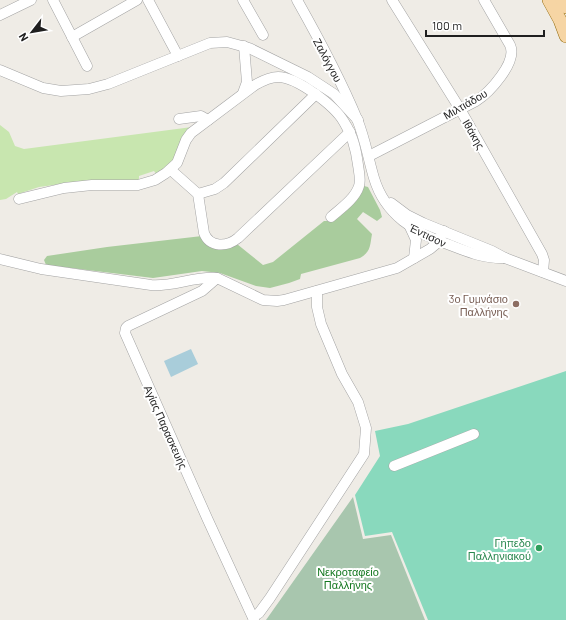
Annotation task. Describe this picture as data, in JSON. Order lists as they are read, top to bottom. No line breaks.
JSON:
{"streets":{"street":["Ζαλόγγου","Μιλτιάδου","Ιθάκης","Έντισον","Αγίας Παρασκευής"]},"crossings":[["Ζαλόγγου","Έντισον"],["Μιλτιάδου","Ιθάκης"],["Μιλτιάδου","Έντισον"],["Ιθάκης","Έντισον"]],"parks":["Νεκροταφείο Παλλήνης"],"places":["3ο Γυμνάσιο Παλλήνης","Γήπεδο Παλληνιακού"],"scale_bar":"100 m","north":"bottom left"}
